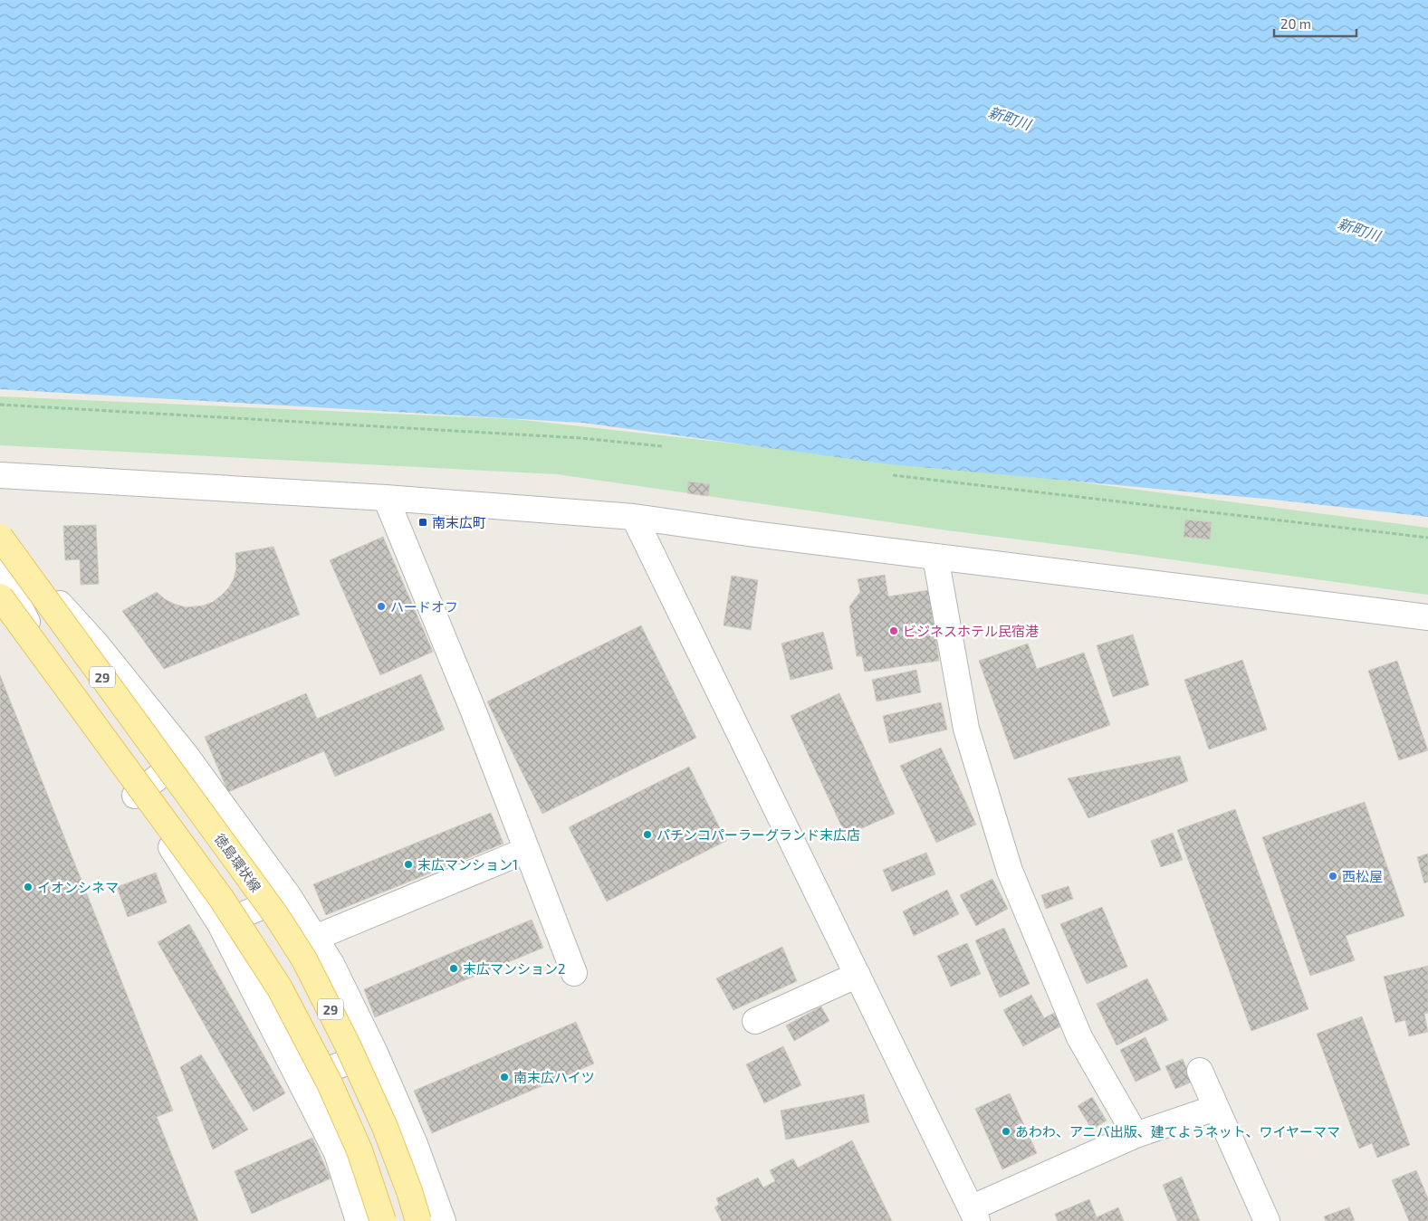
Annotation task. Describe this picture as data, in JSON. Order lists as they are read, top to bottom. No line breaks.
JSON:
{"streets":{"main road":["29","徳島環状線"]},"water":["新町川"],"places":{"transit":["南末広町"],"other":["ハードオフ","ビジネスホテル民宿港","パチンコパーラーグランド末広店","末広マンション1","西松屋","イオンシネマ","末広マンション2","南末広ハイツ","あわわ、アニバ出版、建てようネット、ワイヤーママ"]},"scale_bar":"20 m"}
